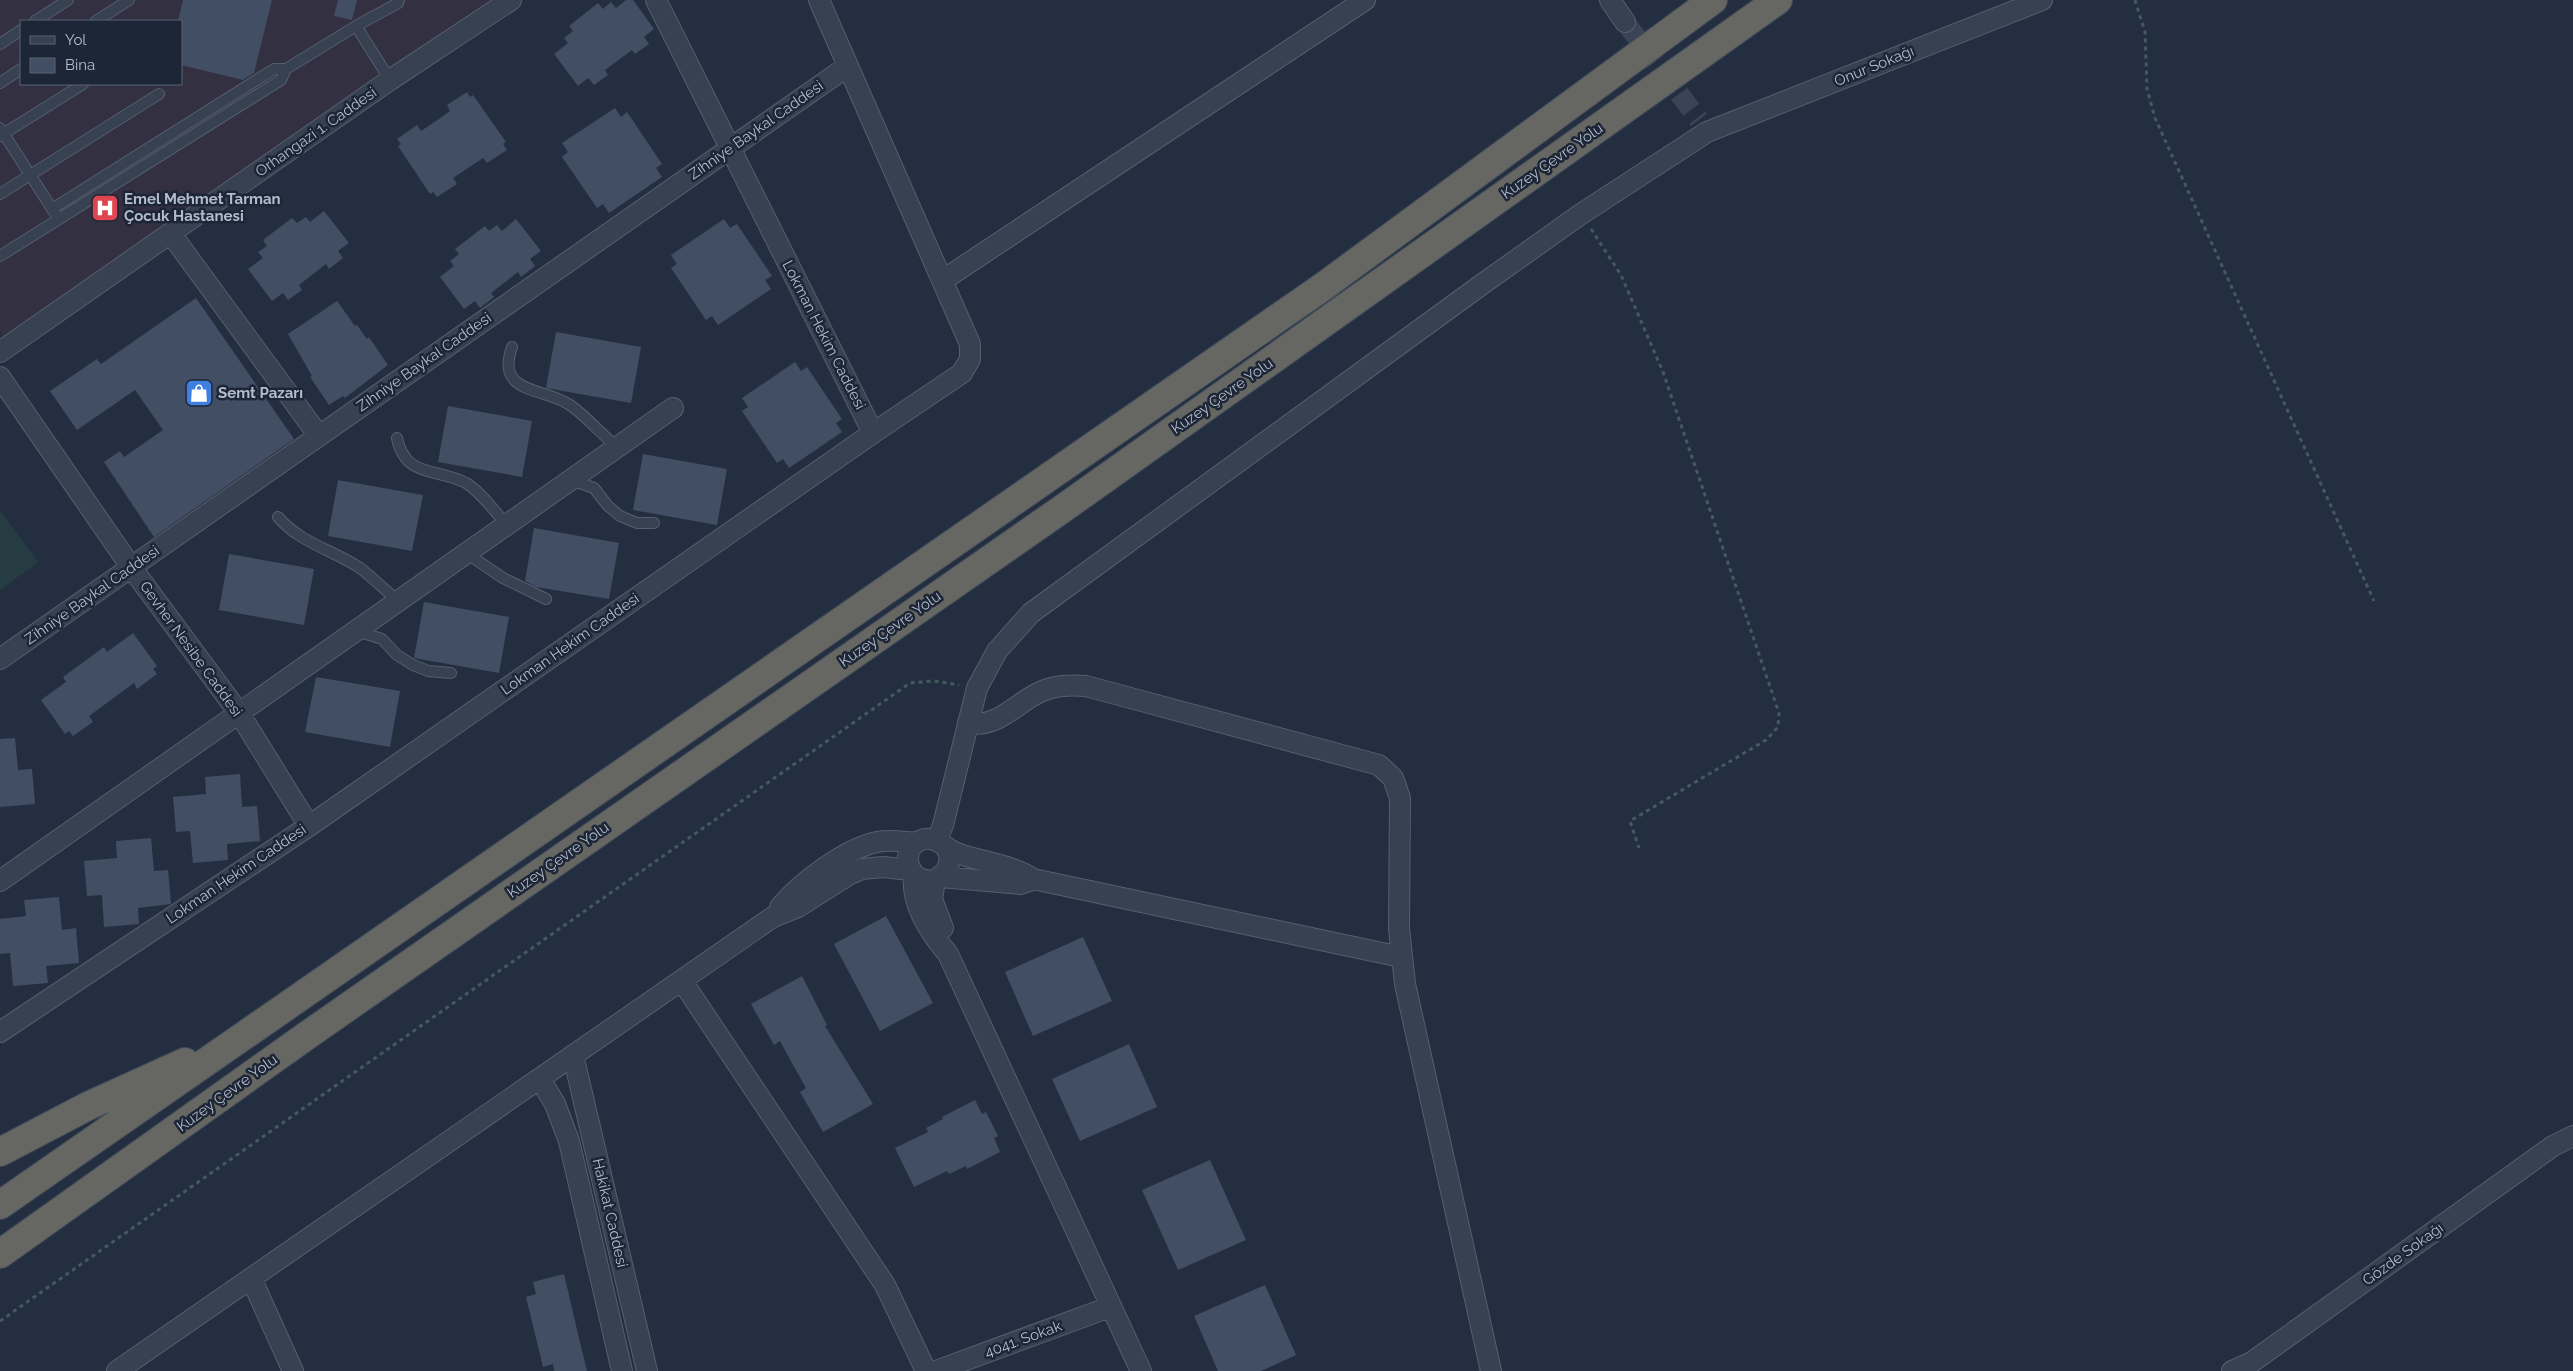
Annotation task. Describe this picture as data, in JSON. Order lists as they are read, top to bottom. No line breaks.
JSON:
{"streets":{"highway":["Kuzey Çevre Yolu"],"street":["Onur Sokağı","Zihniye Baykal Caddesi","Orhangazi 1. Caddesi","Lokman Hekim Caddesi","Gevher Nesibe Caddesi","Hakikat Caddesi","Gözde Sokağı","4041. Sokak"]},"crossings":[["Zihniye Baykal Caddesi","Lokman Hekim Caddesi"],["Zihniye Baykal Caddesi","Gevher Nesibe Caddesi"],["Lokman Hekim Caddesi","Gevher Nesibe Caddesi"]],"places":{"hospital":["Emel Mehmet Tarman Çocuk Hastanesi"],"shop":["Semt Pazarı"]},"legend":["Yol","Bina"]}
